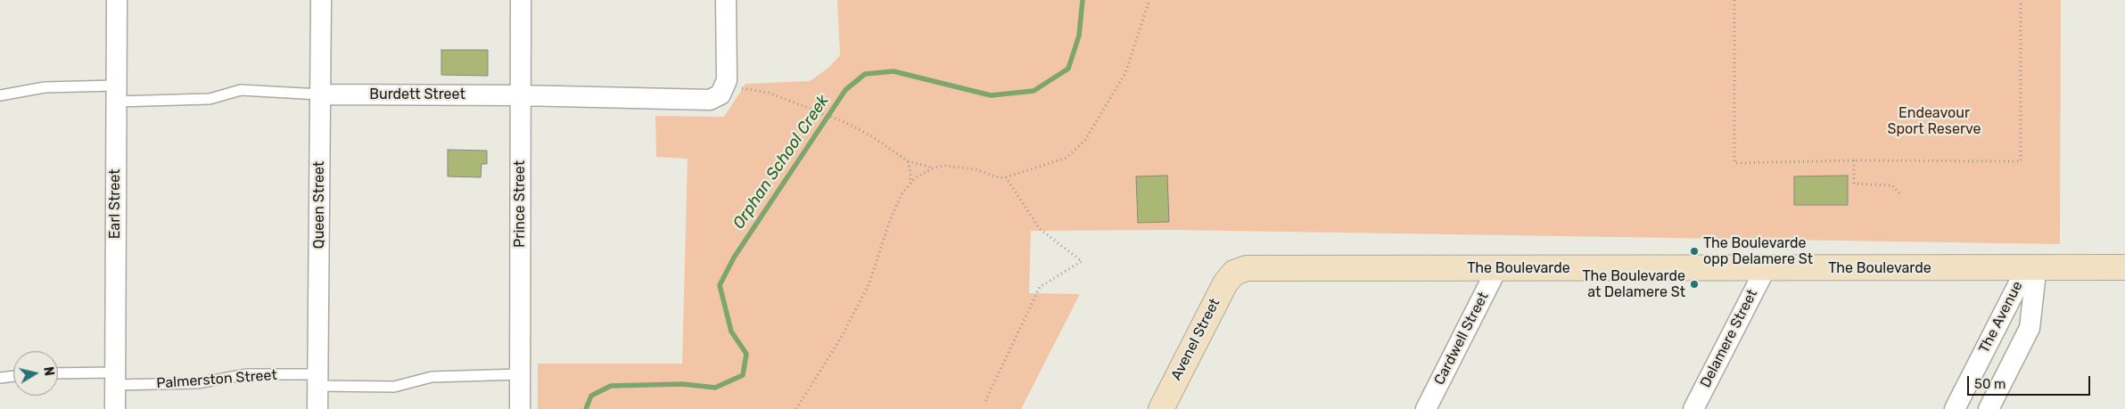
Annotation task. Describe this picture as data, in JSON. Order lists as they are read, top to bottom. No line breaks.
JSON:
{"streets":{"street":["Burdett Street","Earl Street","Prince Street","Queen Street","The Boulevarde","The Avenue","Cardwell Street","Delamere Street","Avenel Street"],"lane":["Palmerston Street"]},"crossings":[["Burdett Street","Earl Street"],["Burdett Street","Prince Street"],["Burdett Street","Queen Street"],["Earl Street","Palmerston Street"],["Prince Street","Palmerston Street"],["Queen Street","Palmerston Street"],["The Boulevarde","The Avenue"],["The Boulevarde","Cardwell Street"],["The Boulevarde","Delamere Street"],["The Boulevarde","Avenel Street"]],"water":["Orphan School Creek"],"parks":["Endeavour Sport Reserve"],"places":["The Boulevarde opp Delamere St","The Boulevarde at Delamere St"],"scale_bar":"50 m","north":"right"}
